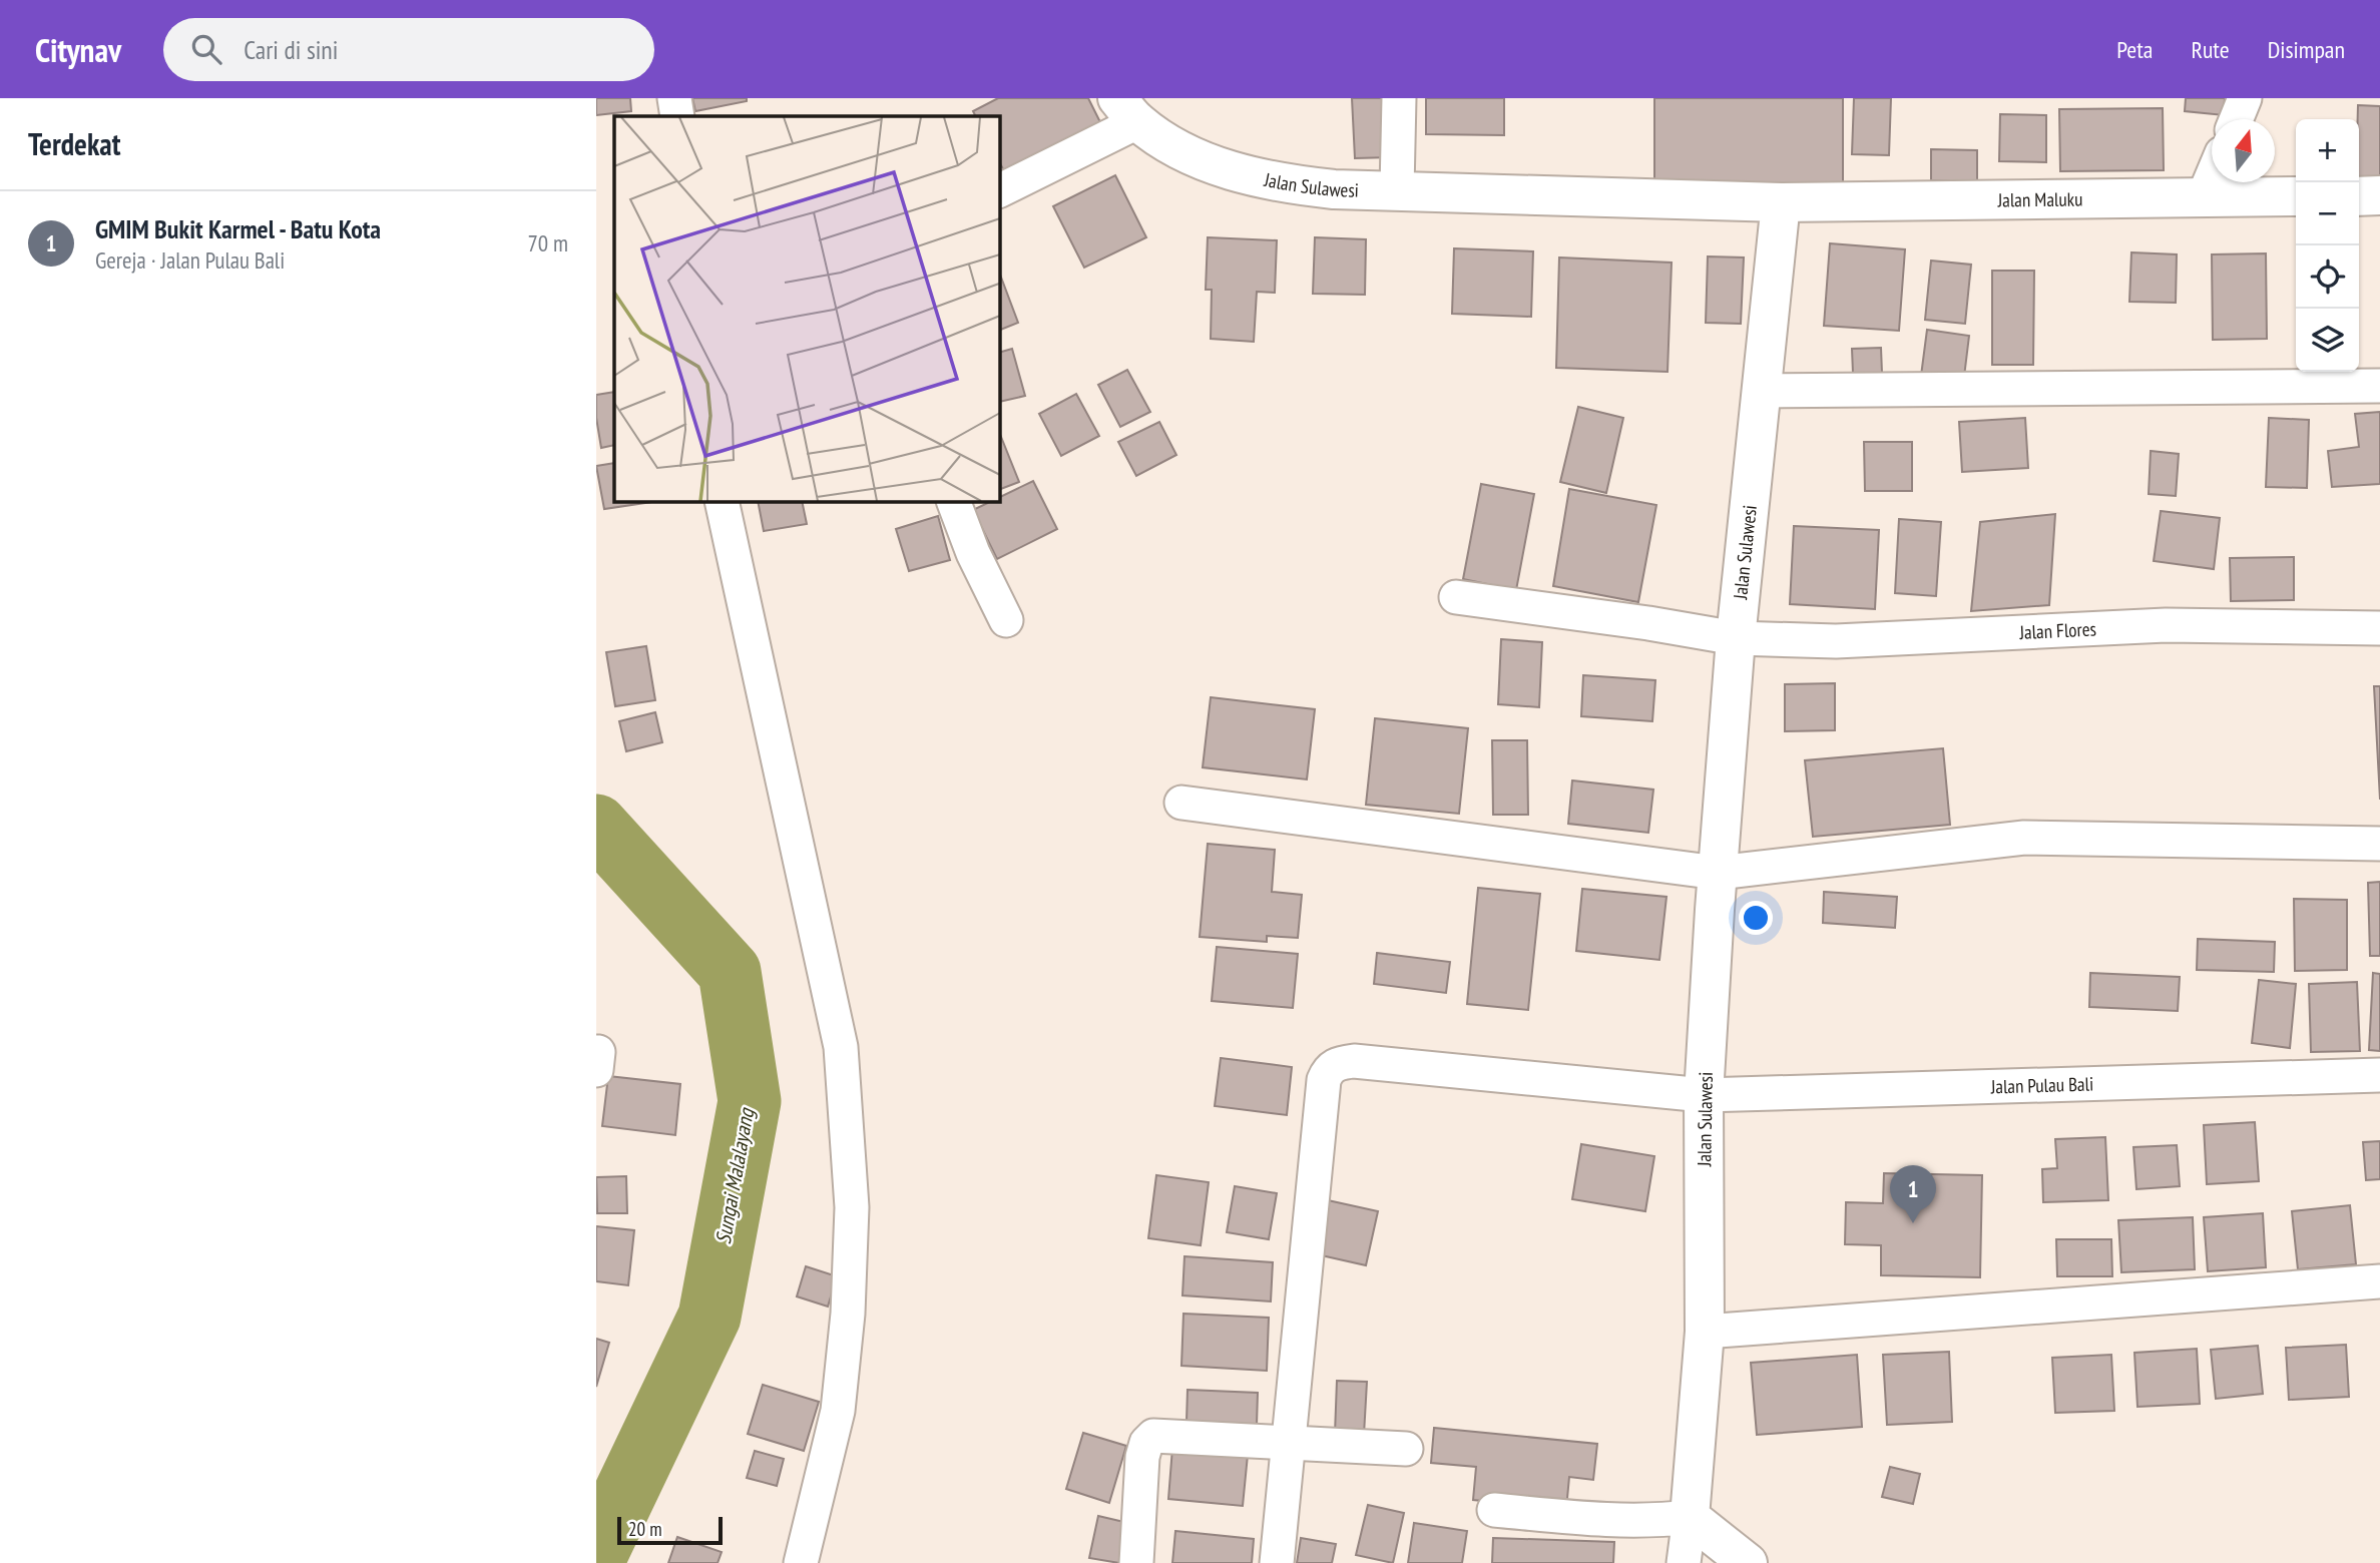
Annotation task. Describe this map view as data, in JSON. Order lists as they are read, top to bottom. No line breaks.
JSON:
{"streets":{"main road":["Jalan Sulawesi","Jalan Maluku"],"street":["Jalan Flores","Jalan Pulau Bali"]},"crossings":[["Jalan Sulawesi","Jalan Maluku"],["Jalan Sulawesi","Jalan Flores"],["Jalan Sulawesi","Jalan Pulau Bali"]],"water":["Sungai Malalayang"],"scale_bar":"20 m","north":"top","page":{"header":"Citynav","search":"Cari di sini","nav":["Peta","Rute","Disimpan"],"heading":"Terdekat","map_buttons":["+","−"],"list":[{"mark":"1","name":"GMIM Bukit Karmel - Batu Kota","note":"Gereja · Jalan Pulau Bali","value":"70 m"}],"pins":"1","scale":"20 m"}}
